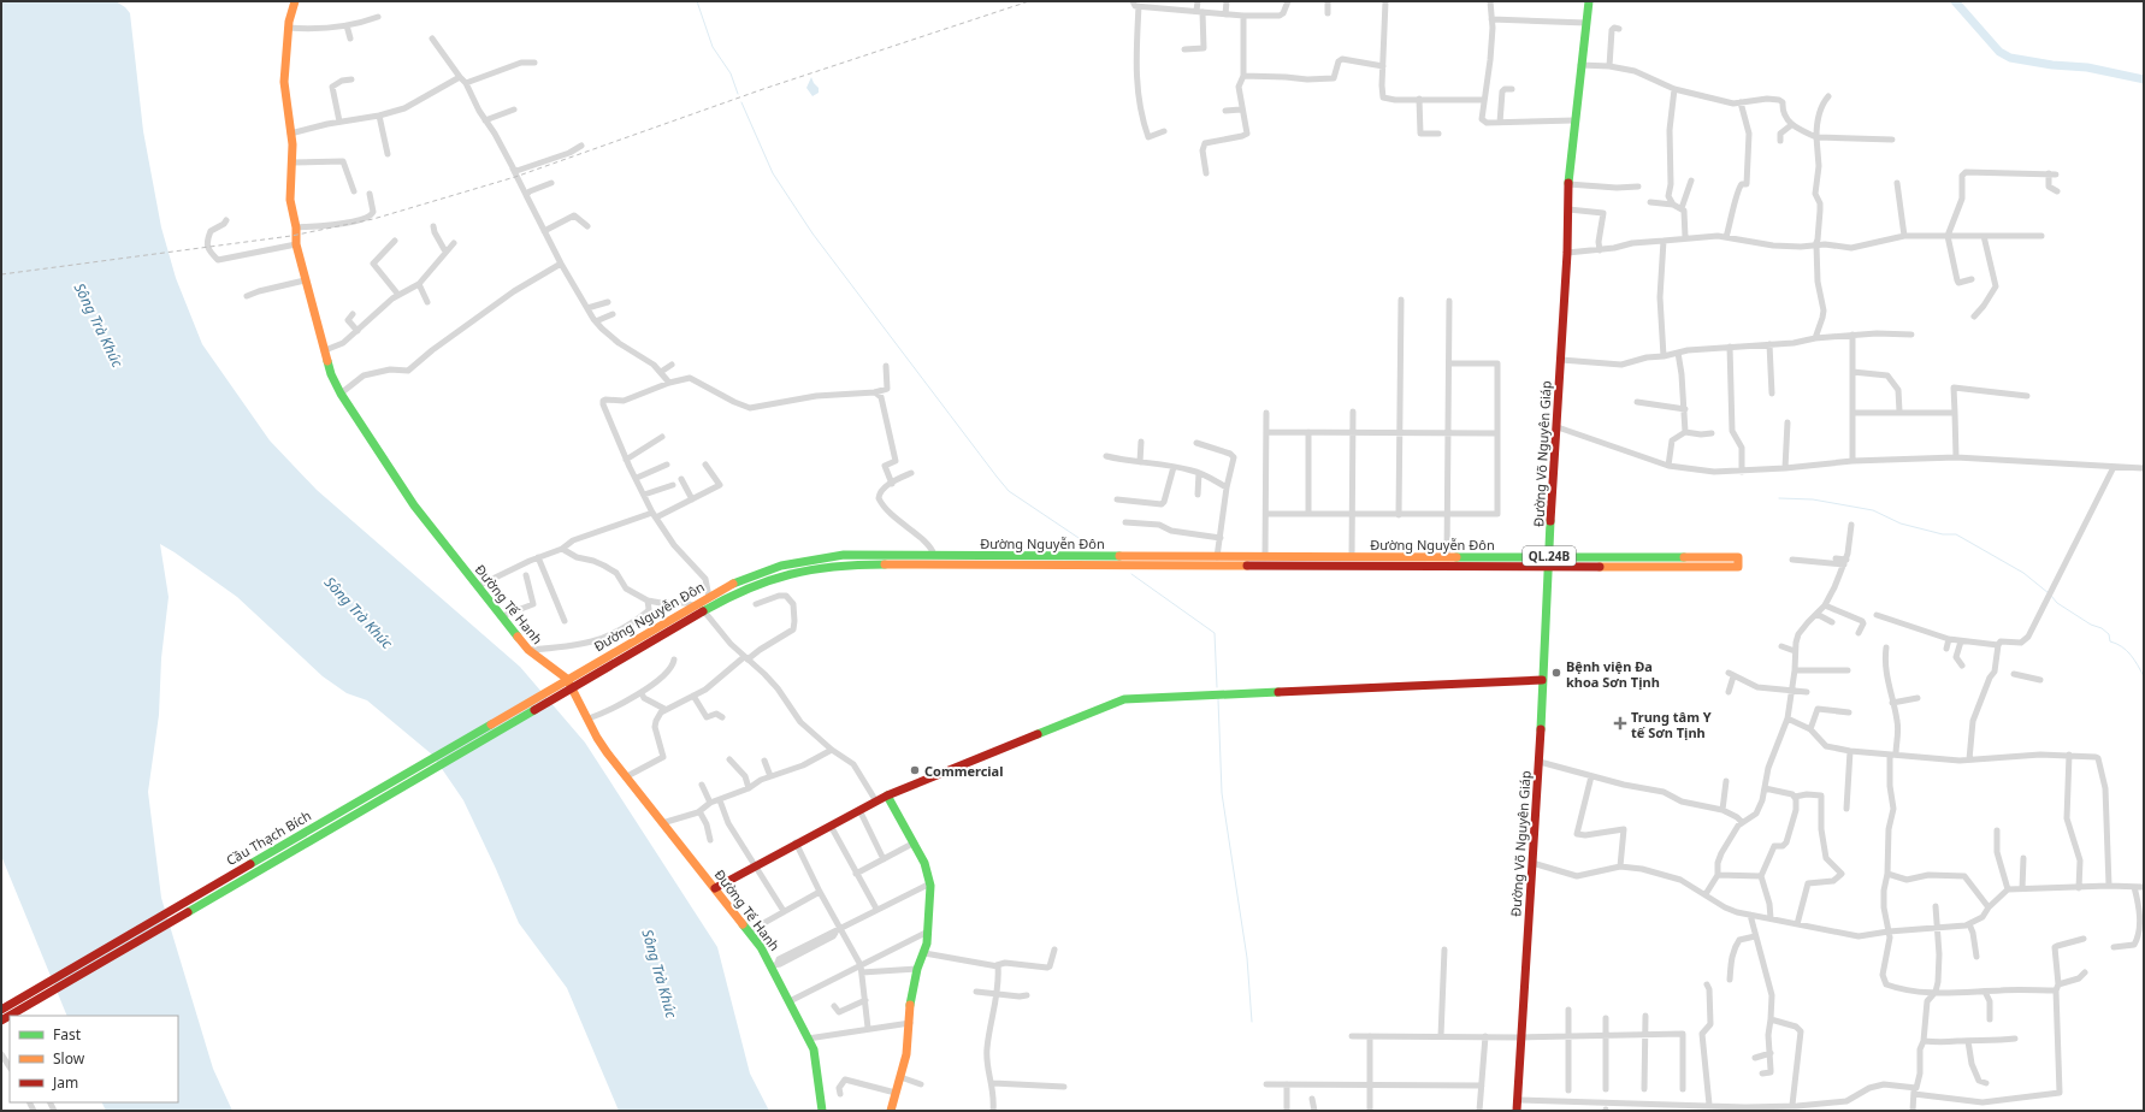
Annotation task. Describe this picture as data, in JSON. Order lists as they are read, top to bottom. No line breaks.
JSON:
{"streets":{"main road":["Đường Võ Nguyên Giáp","Đường Nguyễn Đôn","QL.24B","Đường Tế Hanh","Cầu Thạch Bích"]},"crossings":[["Đường Võ Nguyên Giáp","Đường Nguyễn Đôn"],["Đường Nguyễn Đôn","Đường Tế Hanh"]],"water":["Sông Trà Khúc"],"places":{"other":["Bệnh viện Đa khoa Sơn Tịnh","Commercial"],"health":["Trung tâm Y tế Sơn Tịnh"]},"legend":["Fast","Slow","Jam"]}
